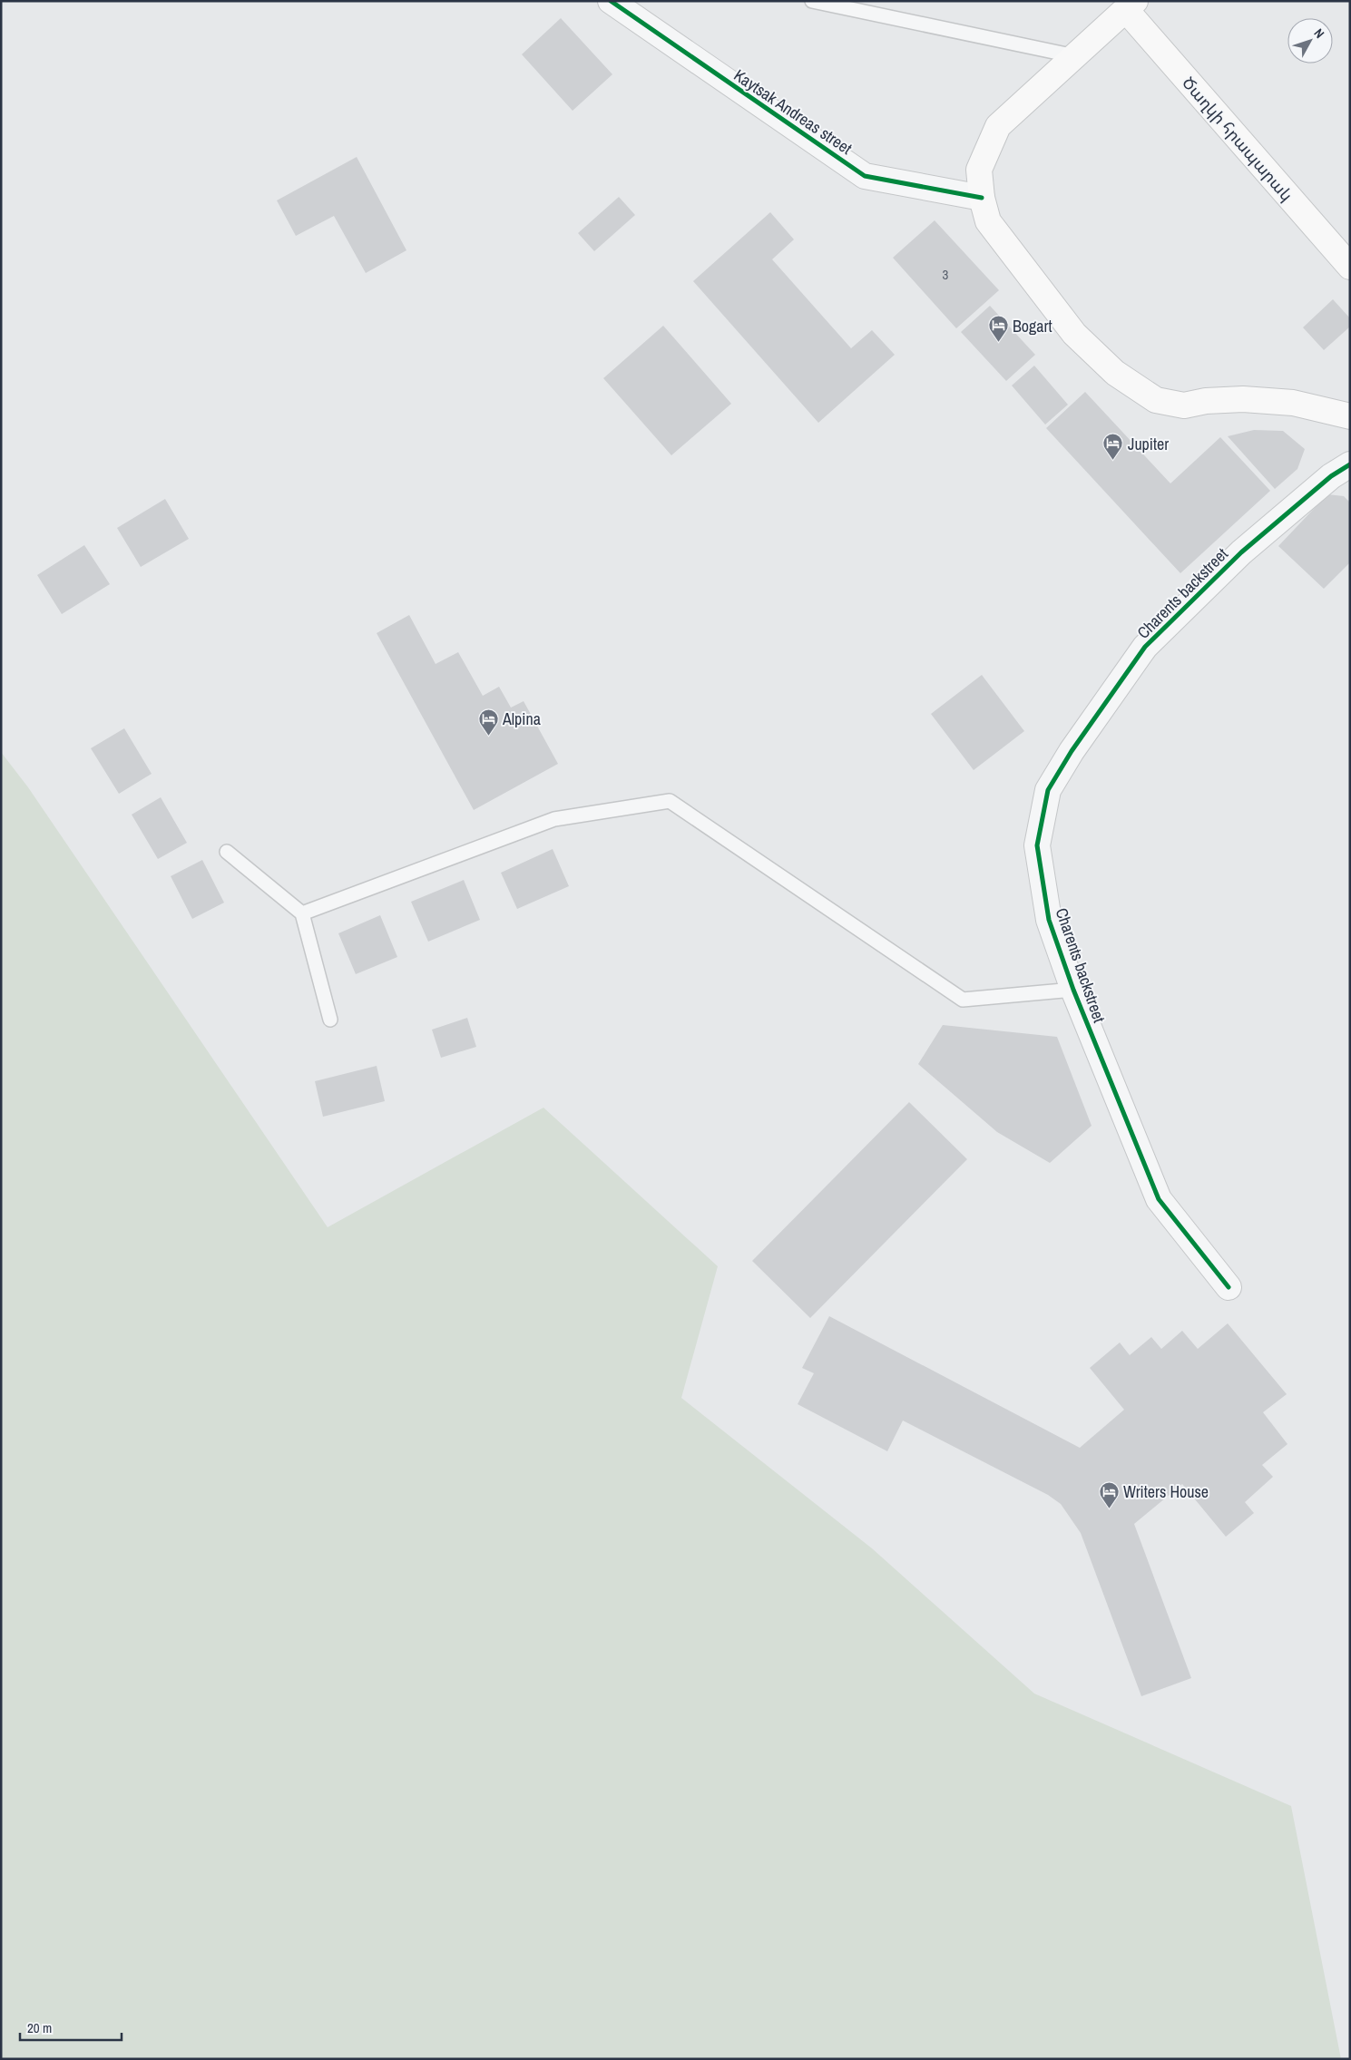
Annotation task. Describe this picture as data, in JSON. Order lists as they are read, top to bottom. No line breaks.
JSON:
{"streets":{"main road":["Ծաղկի հրապարակ"],"street":["Kaytsak Andreas street","Charents backstreet"]},"places":{"hotel":["Bogart","Jupiter","Alpina","Writers House"]},"house_numbers":["3"],"scale_bar":"20 m","north":"top right"}
